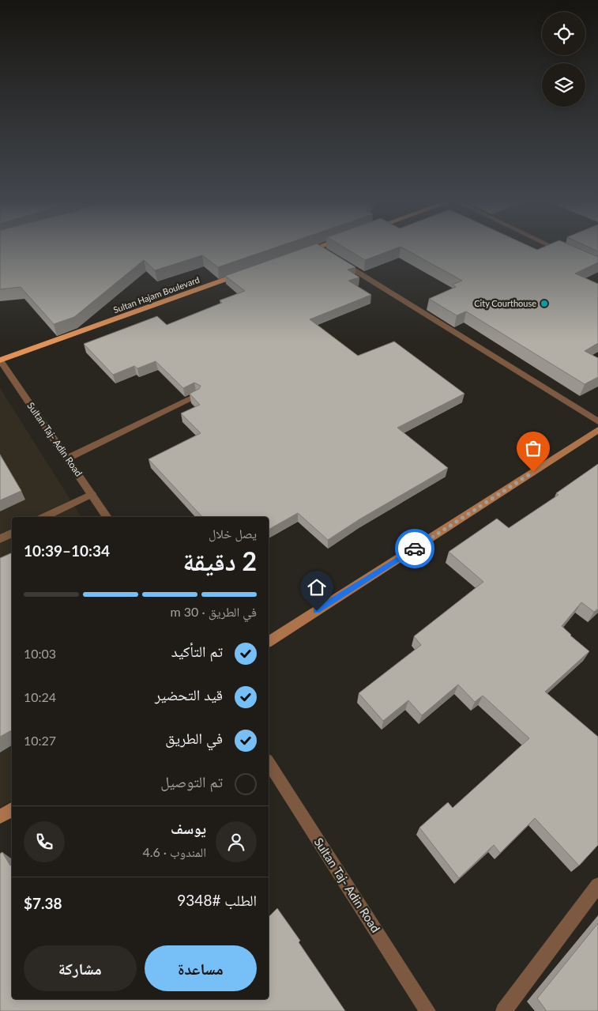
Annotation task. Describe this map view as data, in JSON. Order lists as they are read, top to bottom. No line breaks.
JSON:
{"streets":{"highway":["Sultan Hajam Boulevard"],"street":["Sultan Taj- Adin Road"]},"crossings":[["Sultan Hajam Boulevard","Sultan Taj- Adin Road"]],"places":["City Courthouse"],"page":{"heading":["2 دقيقة","يصل خلال","10:34–10:39"],"panel":["يوسف","المندوب · 4.6","الطلب #9348","$7.38"],"bar":"في الطريق · 30 m","list":[["تم التأكيد","10:03"],["قيد التحضير","10:24"],["في الطريق","10:27"],"تم التوصيل"],"buttons":["مساعدة","مشاركة"]}}
